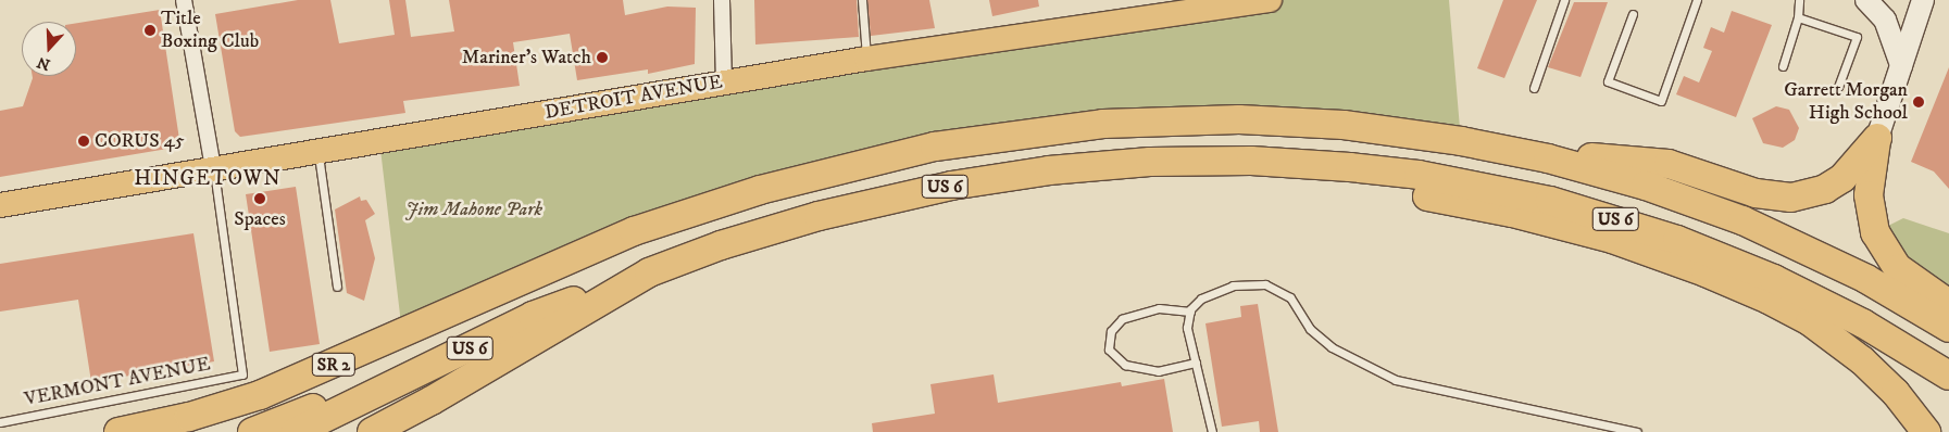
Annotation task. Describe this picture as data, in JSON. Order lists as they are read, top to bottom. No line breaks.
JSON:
{"streets":{"highway":["US 6","SR 2"],"main road":["DETROIT AVENUE"],"lane":["VERMONT AVENUE"]},"crossings":[["DETROIT AVENUE","VERMONT AVENUE"],["US 6","SR 2"]],"districts":["HINGETOWN"],"parks":["Jim Mahone Park"],"places":["Title Boxing Club","Mariner's Watch","Garrett Morgan High School","CORUS 45","Spaces"],"north":"bottom"}
